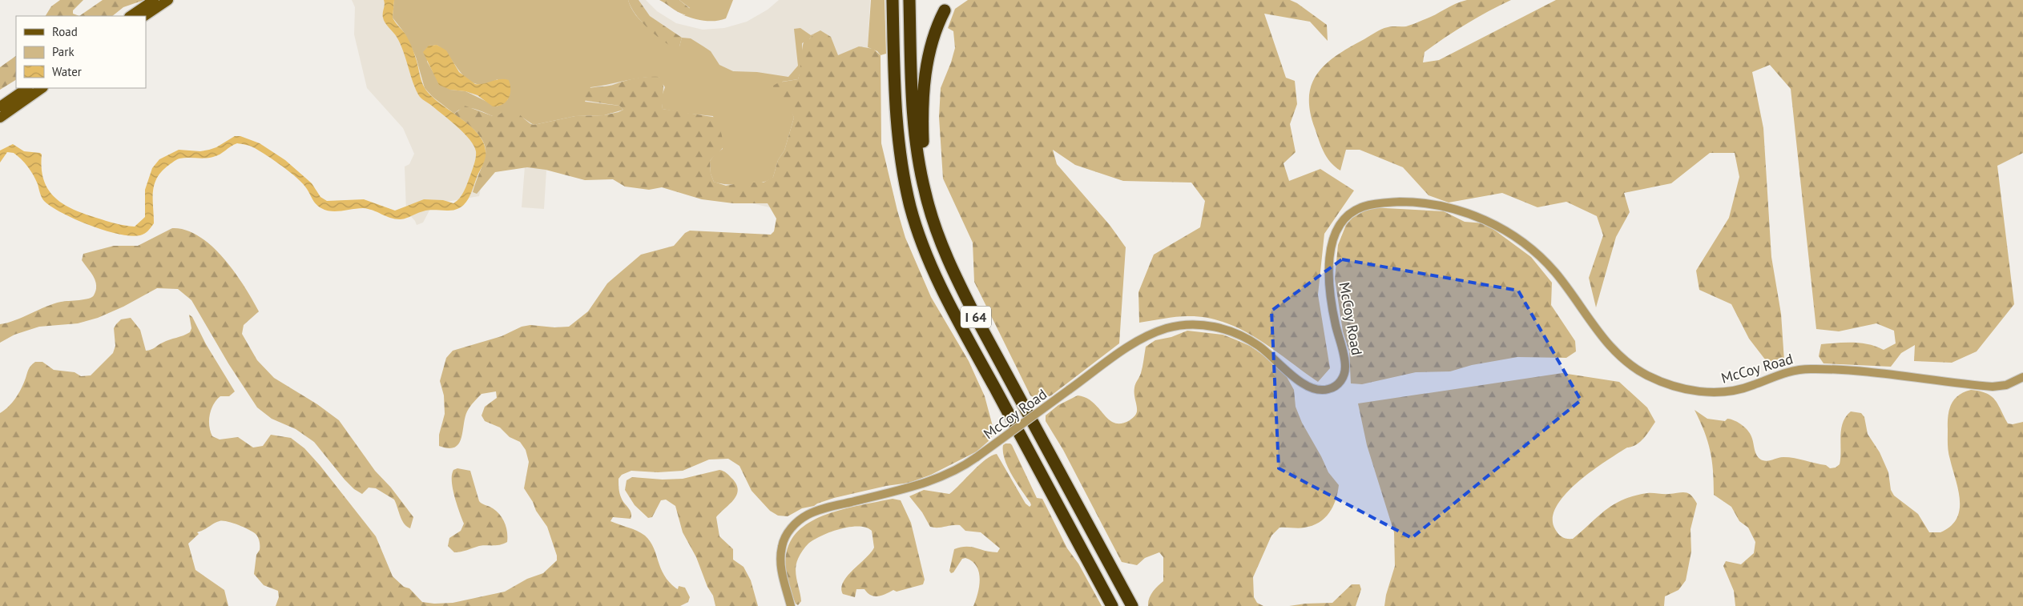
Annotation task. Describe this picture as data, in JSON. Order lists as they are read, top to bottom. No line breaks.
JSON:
{"streets":{"highway":["I 64"],"street":["McCoy Road"]},"legend":["Road","Park","Water"]}
